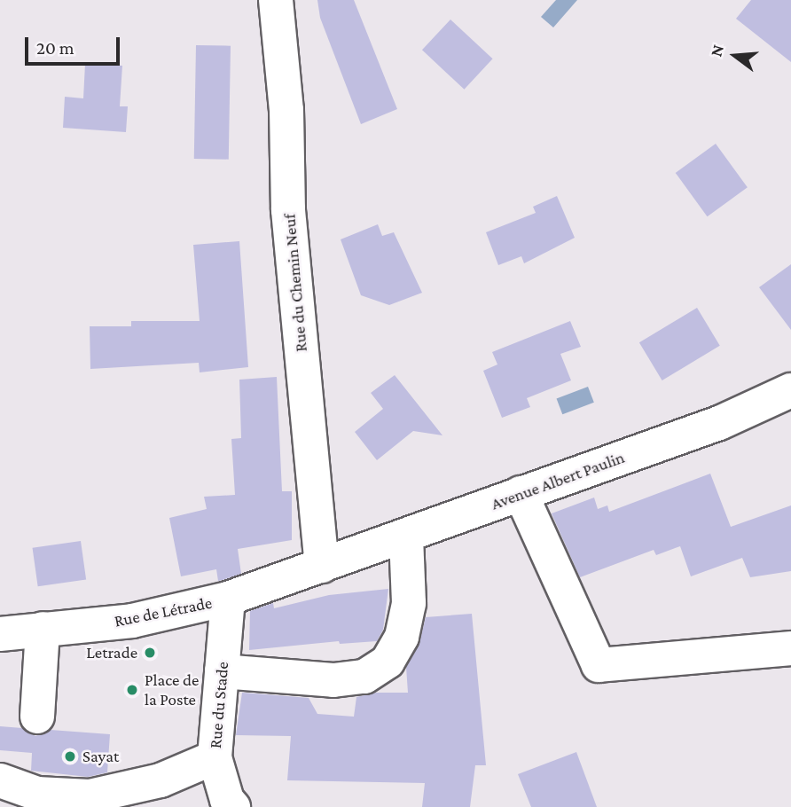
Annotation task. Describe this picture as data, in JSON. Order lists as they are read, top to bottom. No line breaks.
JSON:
{"streets":{"street":["Rue du Chemin Neuf","Avenue Albert Paulin","Rue de Létrade","Rue du Stade"]},"crossings":[["Rue du Chemin Neuf","Avenue Albert Paulin"],["Rue du Chemin Neuf","Rue de Létrade"],["Avenue Albert Paulin","Rue de Létrade"],["Rue de Létrade","Rue du Stade"]],"places":["Letrade","Place de la Poste","Sayat"],"scale_bar":"20 m","north":"left"}
